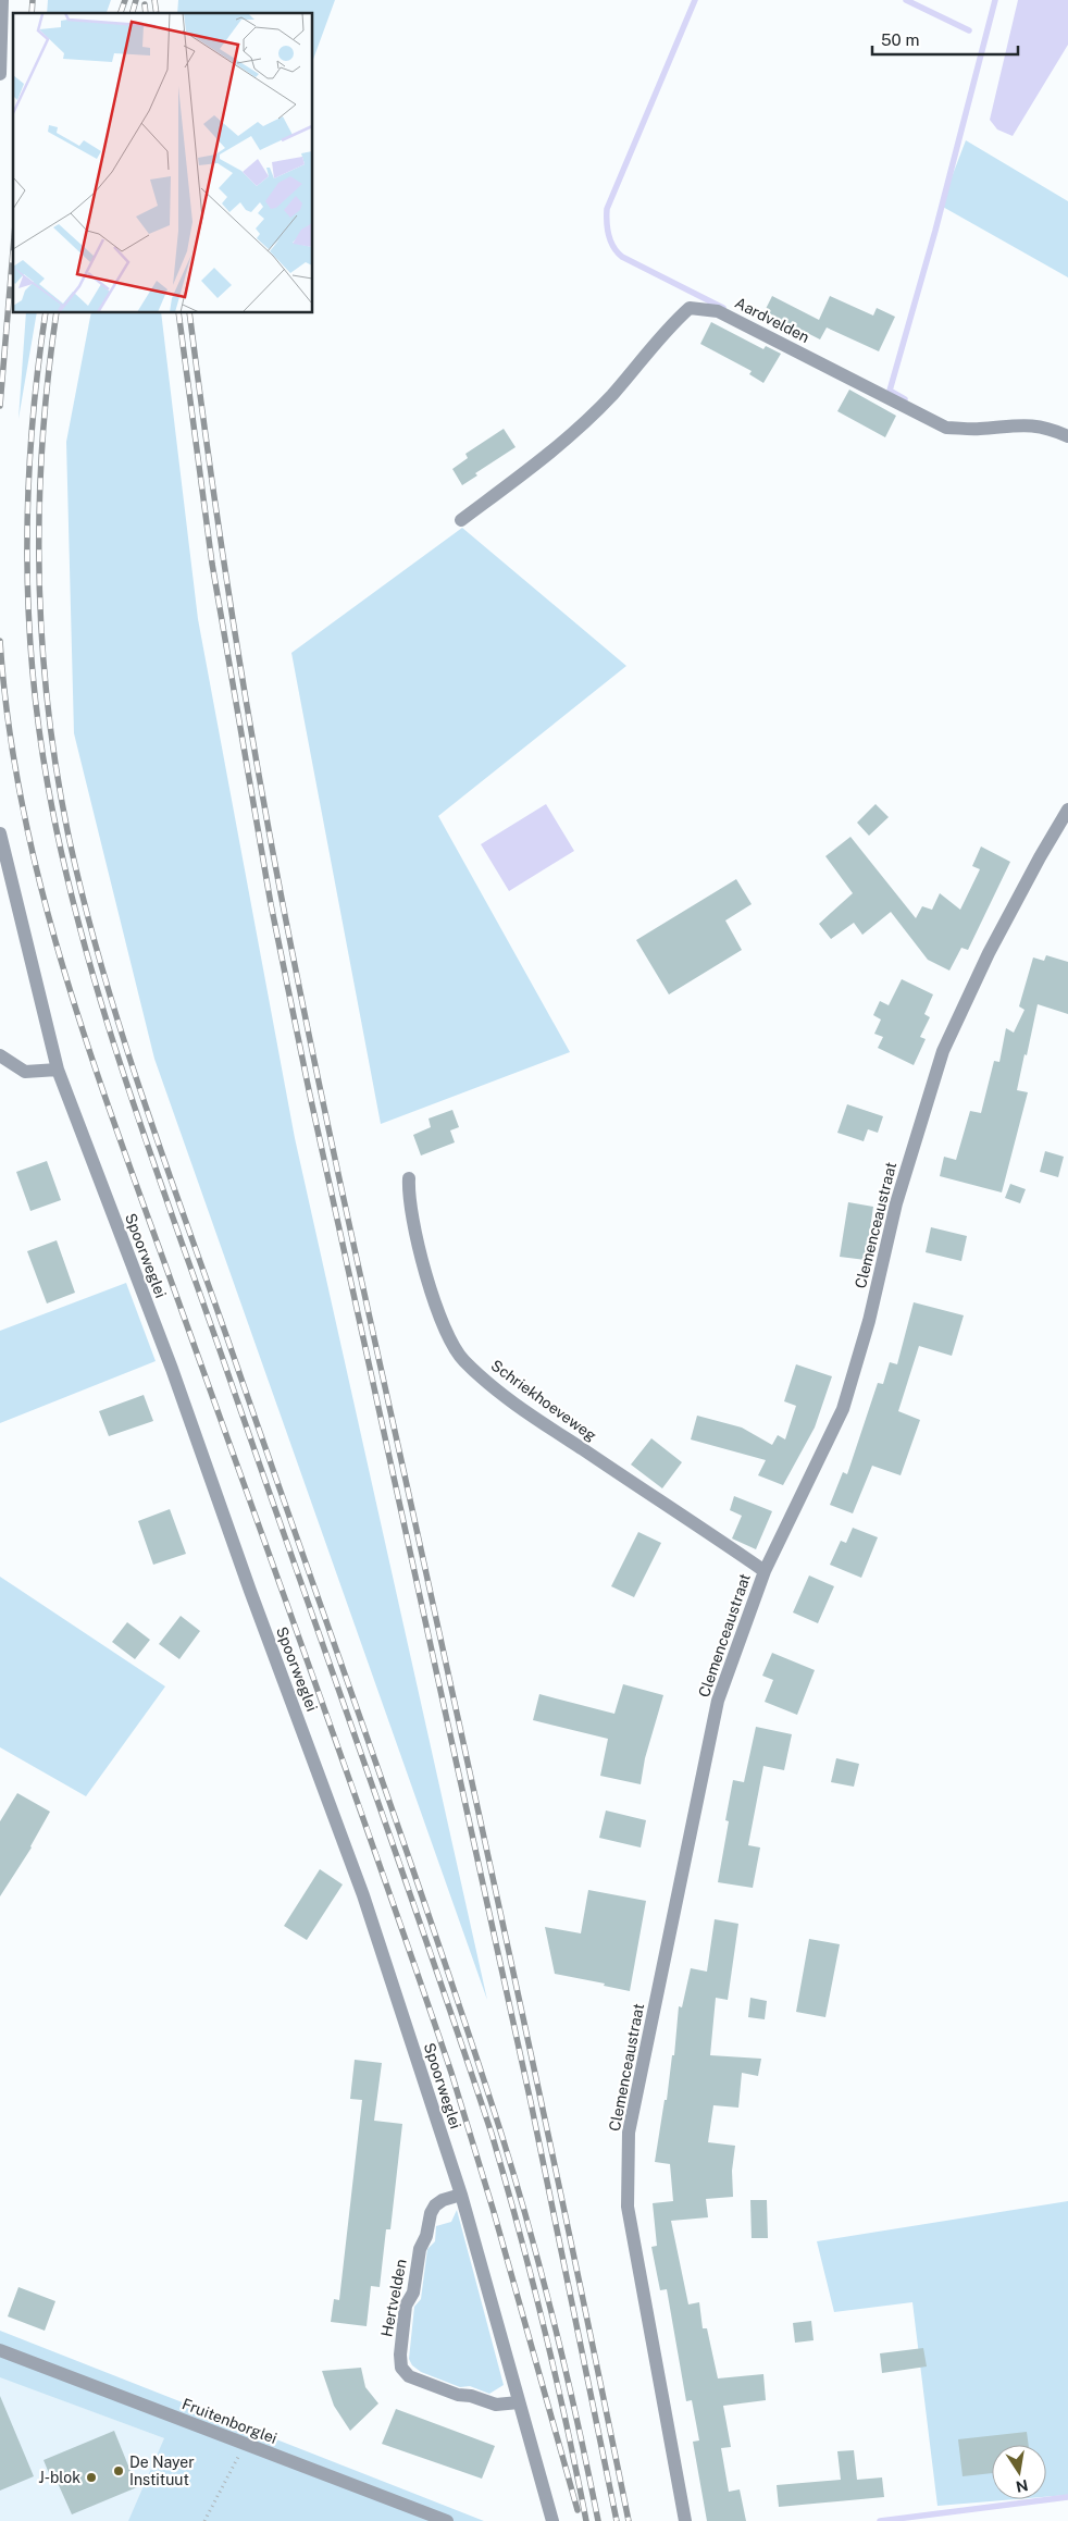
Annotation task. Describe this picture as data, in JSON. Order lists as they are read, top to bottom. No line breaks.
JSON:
{"streets":{"street":["Aardvelden","Clemenceaustraat","Spoorweglei","Schriekhoeveweg","Hertvelden","Fruitenborglei"]},"crossings":[["Clemenceaustraat","Schriekhoeveweg"],["Spoorweglei","Hertvelden"]],"places":["De Nayer Instituut","J-blok"],"scale_bar":"50 m","north":"bottom"}
